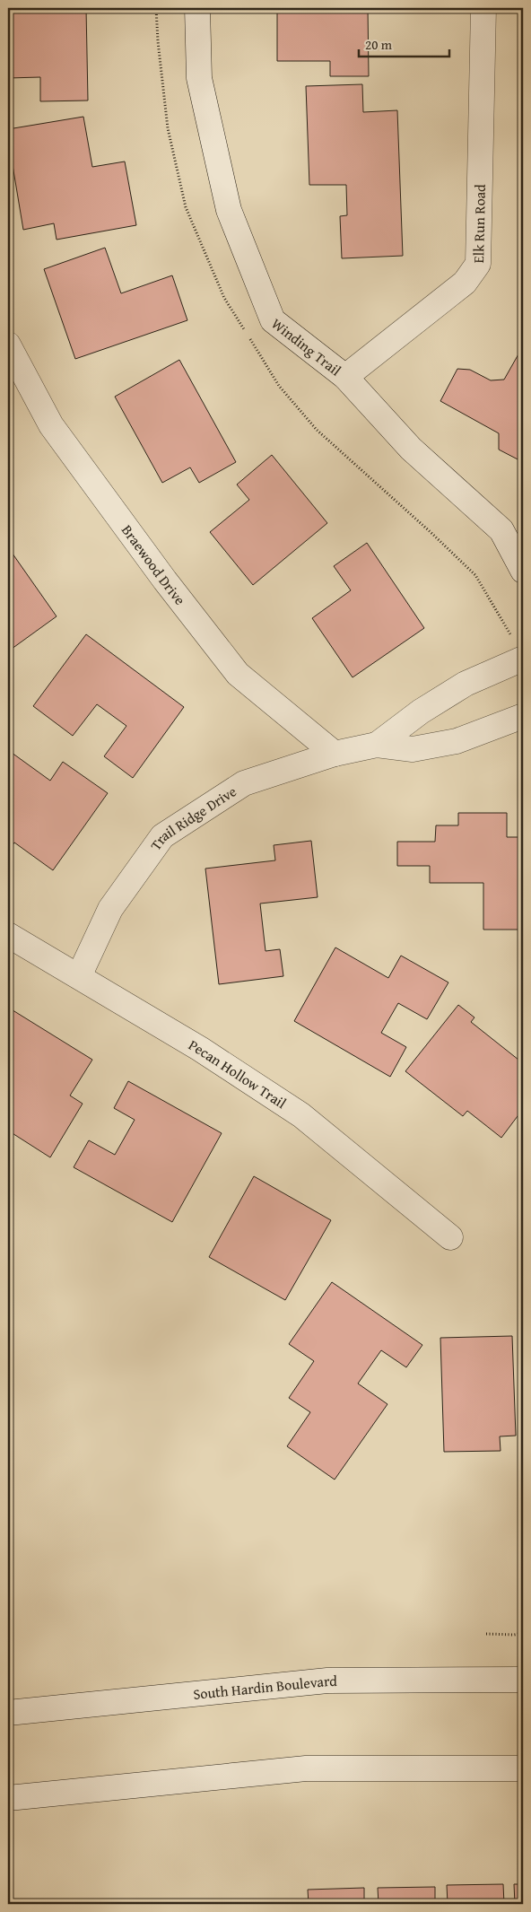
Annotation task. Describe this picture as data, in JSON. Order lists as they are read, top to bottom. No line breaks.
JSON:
{"streets":{"street":["Elk Run Road","Winding Trail","Braewood Drive","Trail Ridge Drive","Pecan Hollow Trail","South Hardin Boulevard"]},"crossings":[["Elk Run Road","Winding Trail"],["Braewood Drive","Trail Ridge Drive"],["Trail Ridge Drive","Pecan Hollow Trail"]],"scale_bar":"20 m"}
